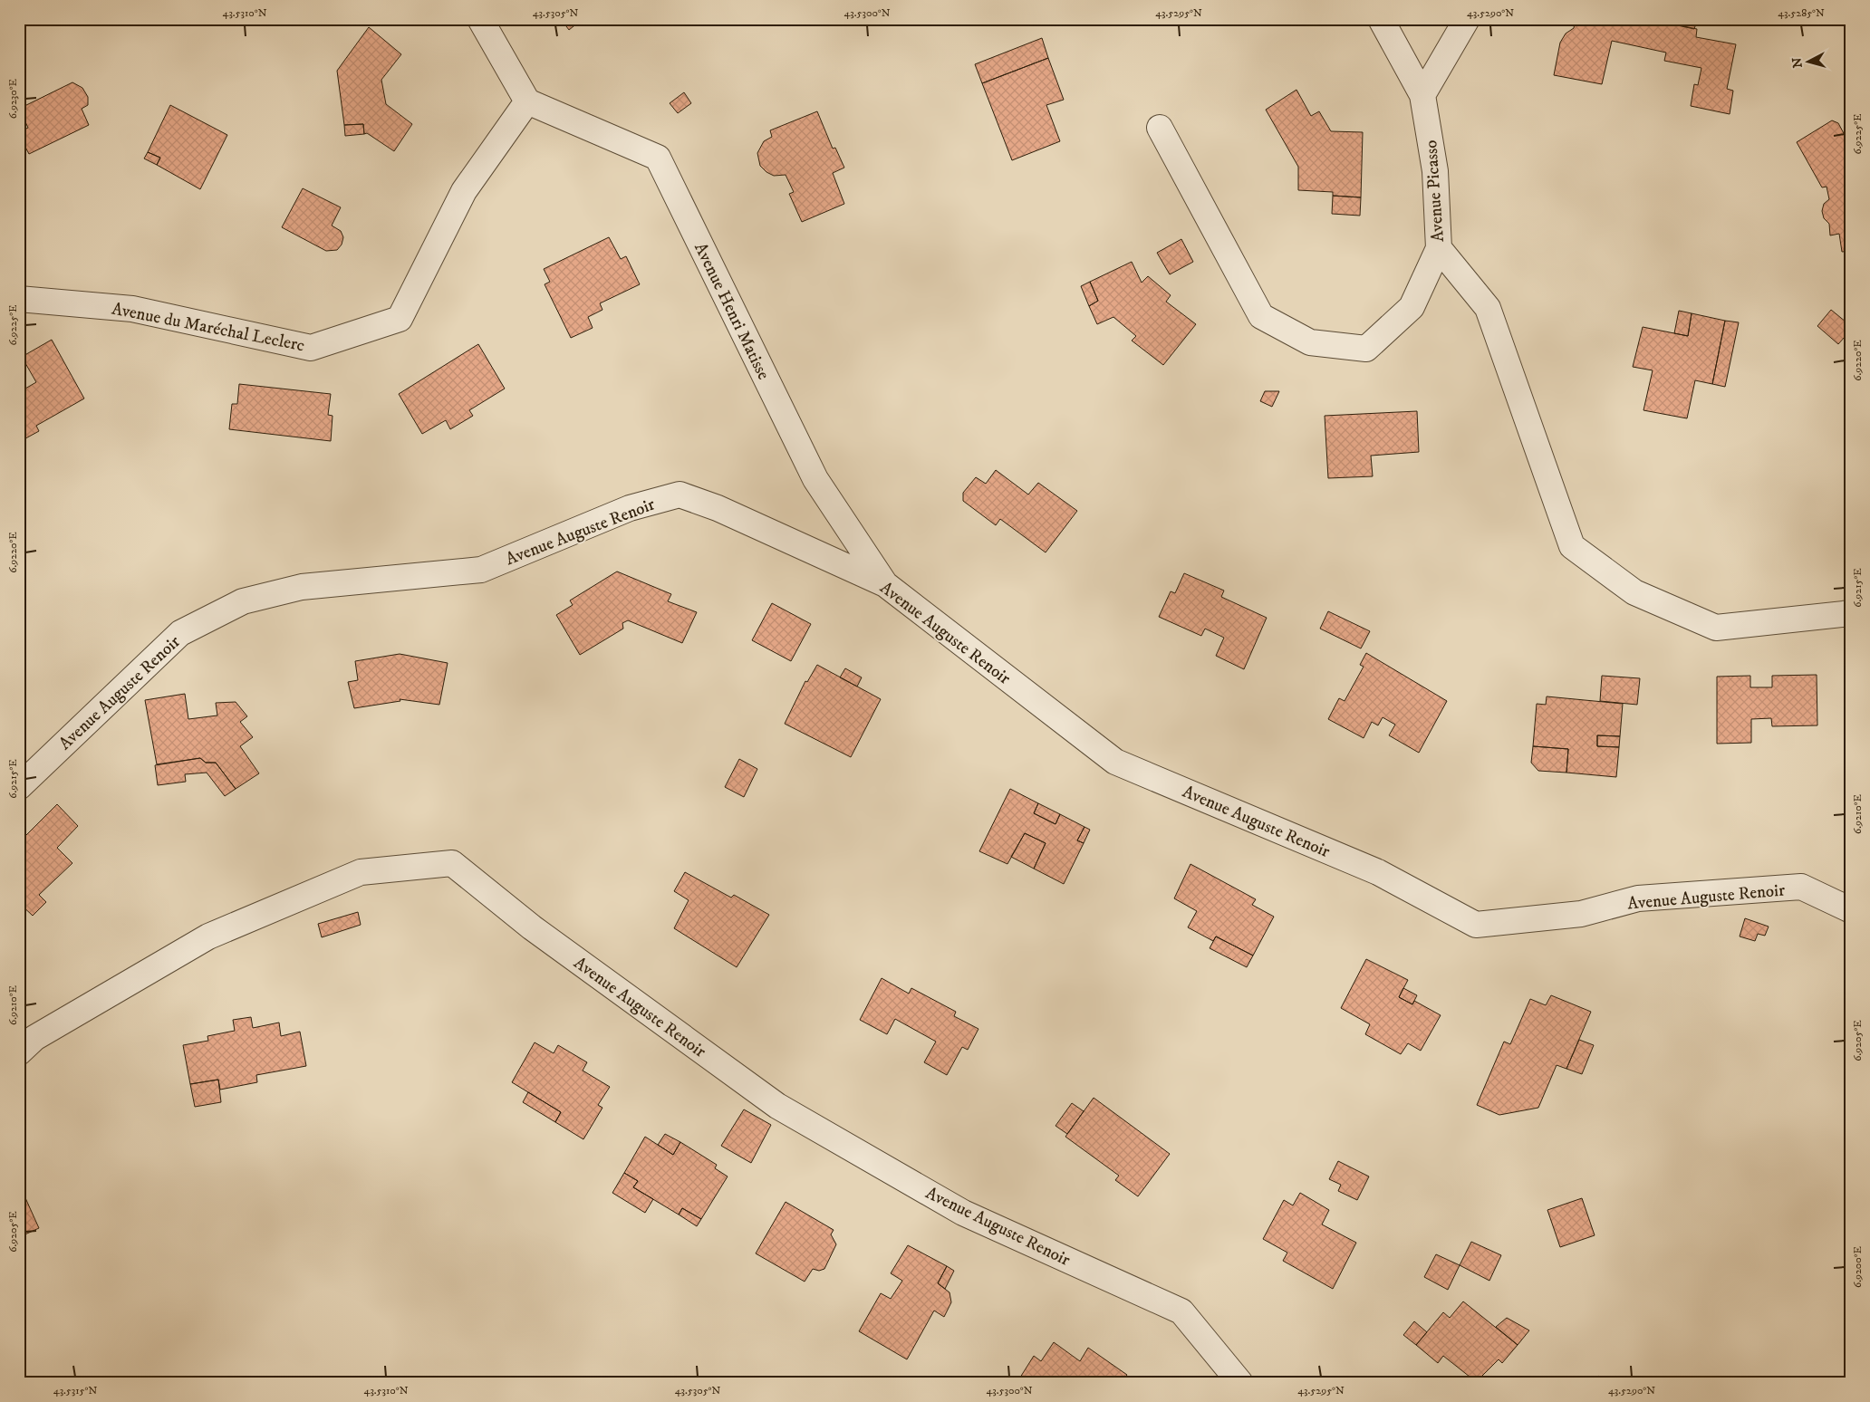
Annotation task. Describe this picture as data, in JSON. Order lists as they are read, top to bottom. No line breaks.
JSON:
{"streets":{"street":["Avenue Picasso","Avenue Henri Matisse","Avenue du Maréchal Leclerc","Avenue Auguste Renoir"]},"crossings":[["Avenue Henri Matisse","Avenue du Maréchal Leclerc"],["Avenue Henri Matisse","Avenue Auguste Renoir"]],"north":"left","coordinates":["43.5310°N","43.5305°N","43.5300°N","43.5295°N","43.5290°N","43.5285°N","6.9230°E","6.9225°E","6.9220°E","6.9215°E","6.9210°E","6.9205°E","6.9200°E","43.5315°N"]}
